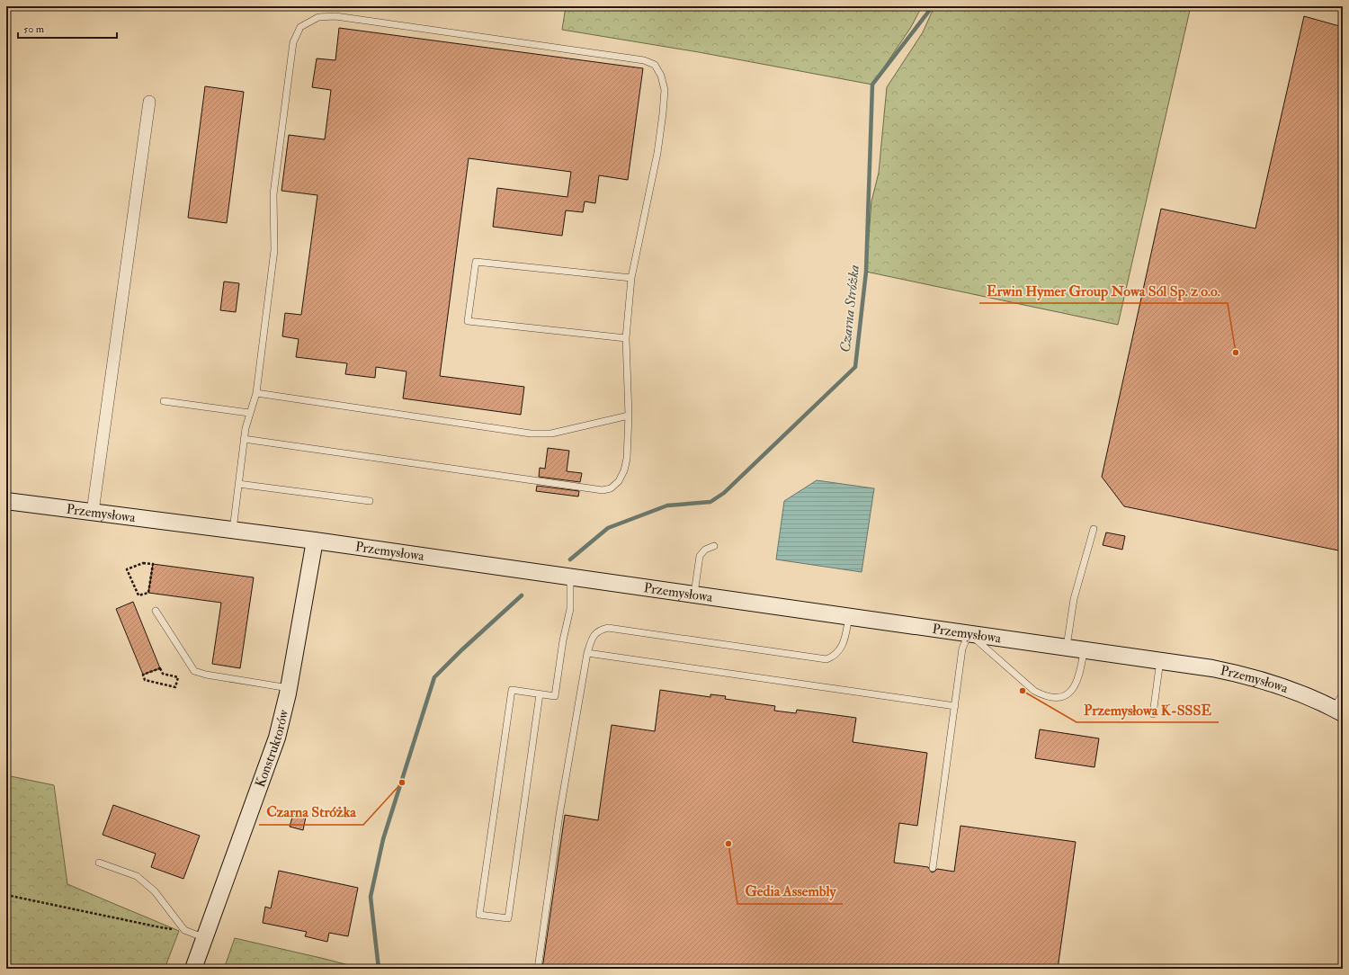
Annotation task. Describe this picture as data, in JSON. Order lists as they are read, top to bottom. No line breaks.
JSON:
{"streets":{"street":["Przemysłowa","Konstruktorów"]},"crossings":[["Przemysłowa","Konstruktorów"]],"water":["Czarna Stróżka"],"places":["Erwin Hymer Group Nowa Sól Sp. z o.o.","Przemysłowa K-SSSE","Czarna Stróżka","Gedia Assembly"],"scale_bar":"50 m"}
